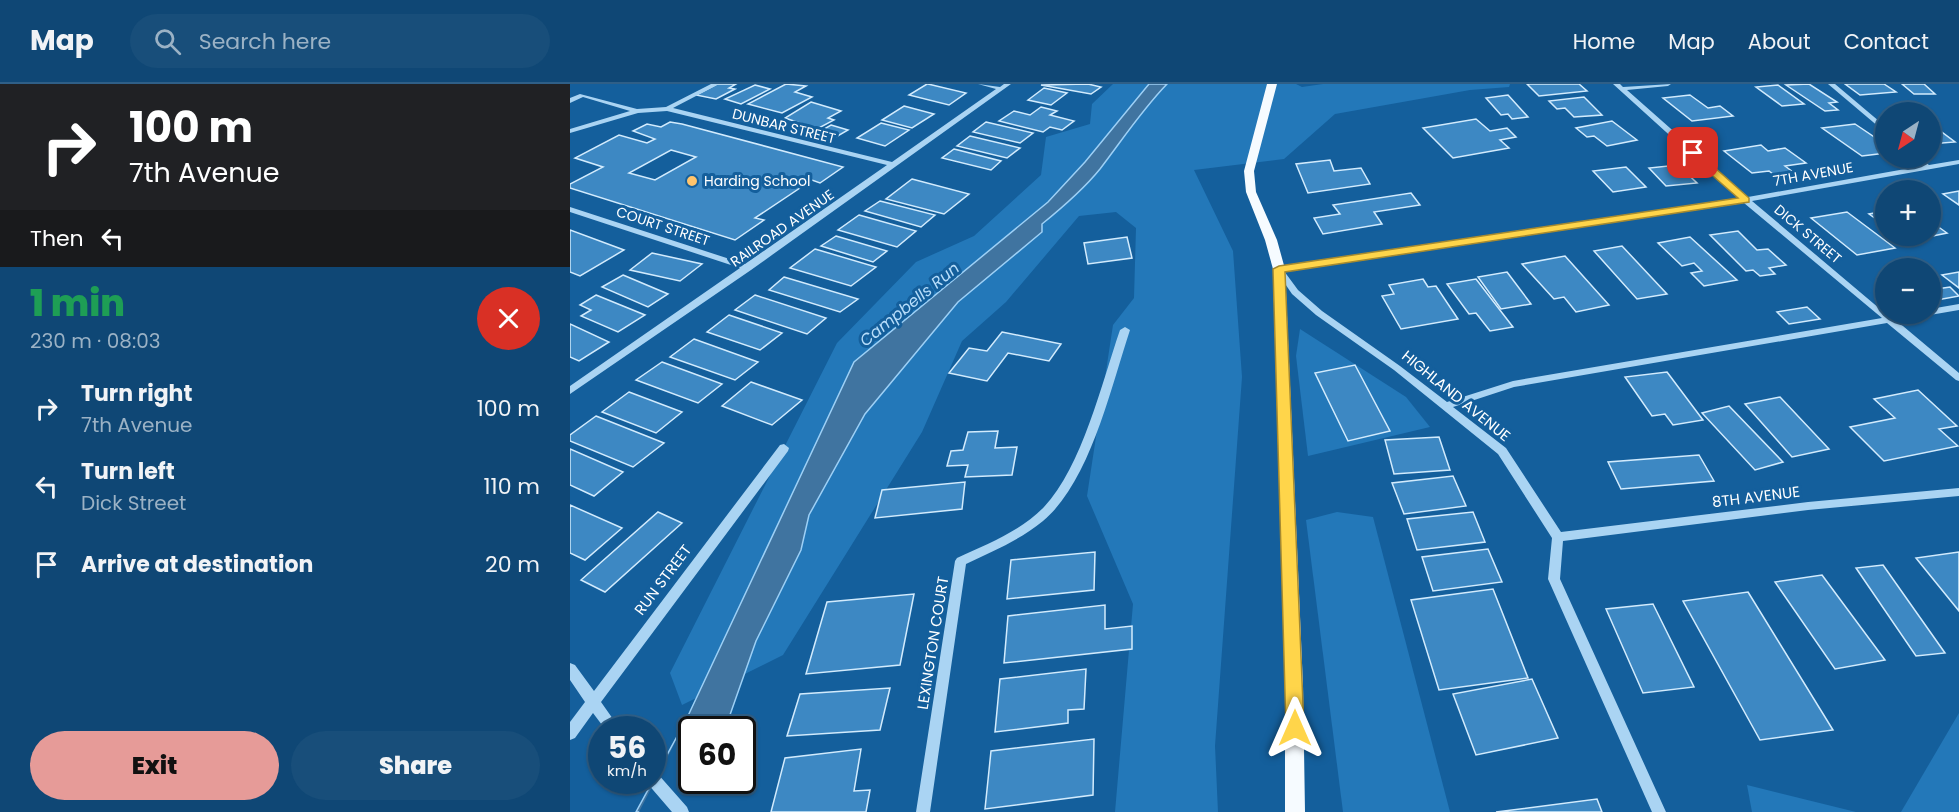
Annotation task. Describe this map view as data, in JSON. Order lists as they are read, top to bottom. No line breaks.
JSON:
{"streets":{"street":["DUNBAR STREET","7TH AVENUE","COURT STREET","RAILROAD AVENUE","DICK STREET","HIGHLAND AVENUE","8TH AVENUE","RUN STREET","LEXINGTON COURT"]},"crossings":[["DUNBAR STREET","RAILROAD AVENUE"],["7TH AVENUE","DICK STREET"],["7TH AVENUE","HIGHLAND AVENUE"],["COURT STREET","RAILROAD AVENUE"],["HIGHLAND AVENUE","8TH AVENUE"]],"water":["Campbells Run"],"places":["Harding School"],"north":"bottom left","page":{"header":"Map","search":"Search here","nav":["Home","Map","About","Contact"],"turn":["100 m","7th Avenue"],"map_buttons":["+","−"],"then":"Then","heading":["1 min","230 m · 08:03"],"list":[{"name":"Turn right","note":"7th Avenue","value":"100 m"},{"name":"Turn left","note":"Dick Street","value":"110 m"},{"name":"Arrive at destination","value":"20 m"}],"speed":"56 km/h","limit":"60","buttons":["Exit","Share"]}}
